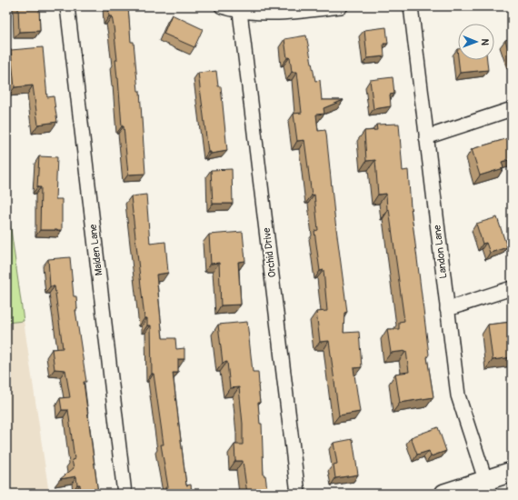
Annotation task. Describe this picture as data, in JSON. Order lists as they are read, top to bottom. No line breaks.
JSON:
{"streets":{"street":["Maiden Lane","Landon Lane","Orchid Drive"]},"north":"right"}
